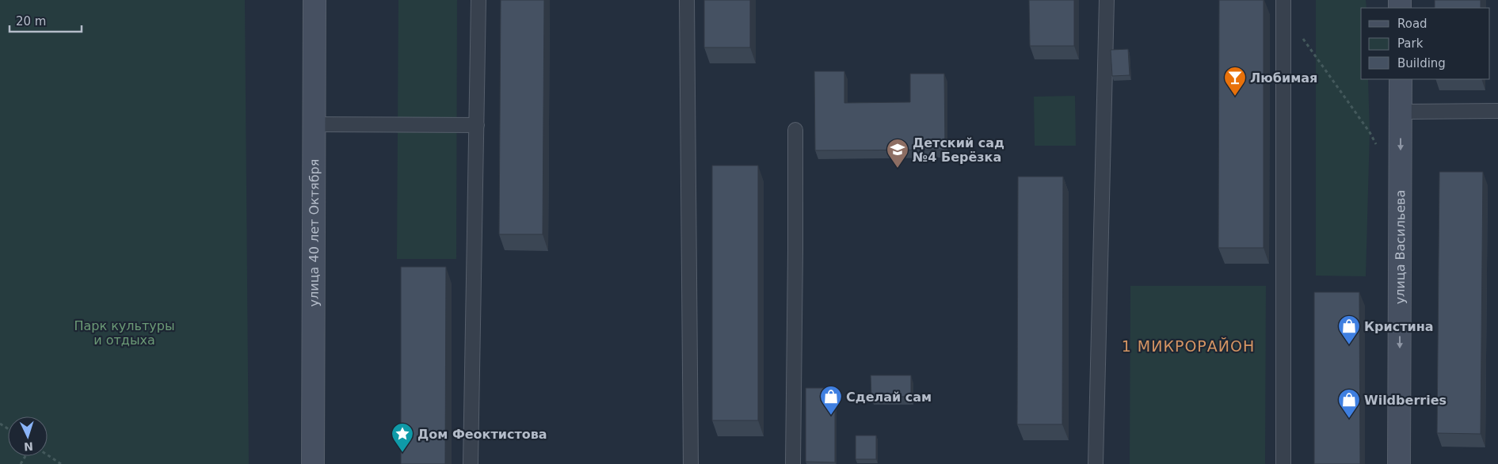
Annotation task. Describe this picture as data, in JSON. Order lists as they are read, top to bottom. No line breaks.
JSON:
{"streets":{"street":["улица 40 лет Октября","улица Васильева"]},"one_way":["улица Васильева"],"districts":["1 МИКРОРАЙОН"],"parks":["Парк культуры и отдыха"],"places":{"bar":["Любимая"],"school or university":["Детский сад №4 Берёзка"],"shop":["Кристина","Сделай сам","Wildberries"],"place":["Дом Феоктистова"]},"legend":["Road","Park","Building"],"scale_bar":"20 m","north":"bottom"}
